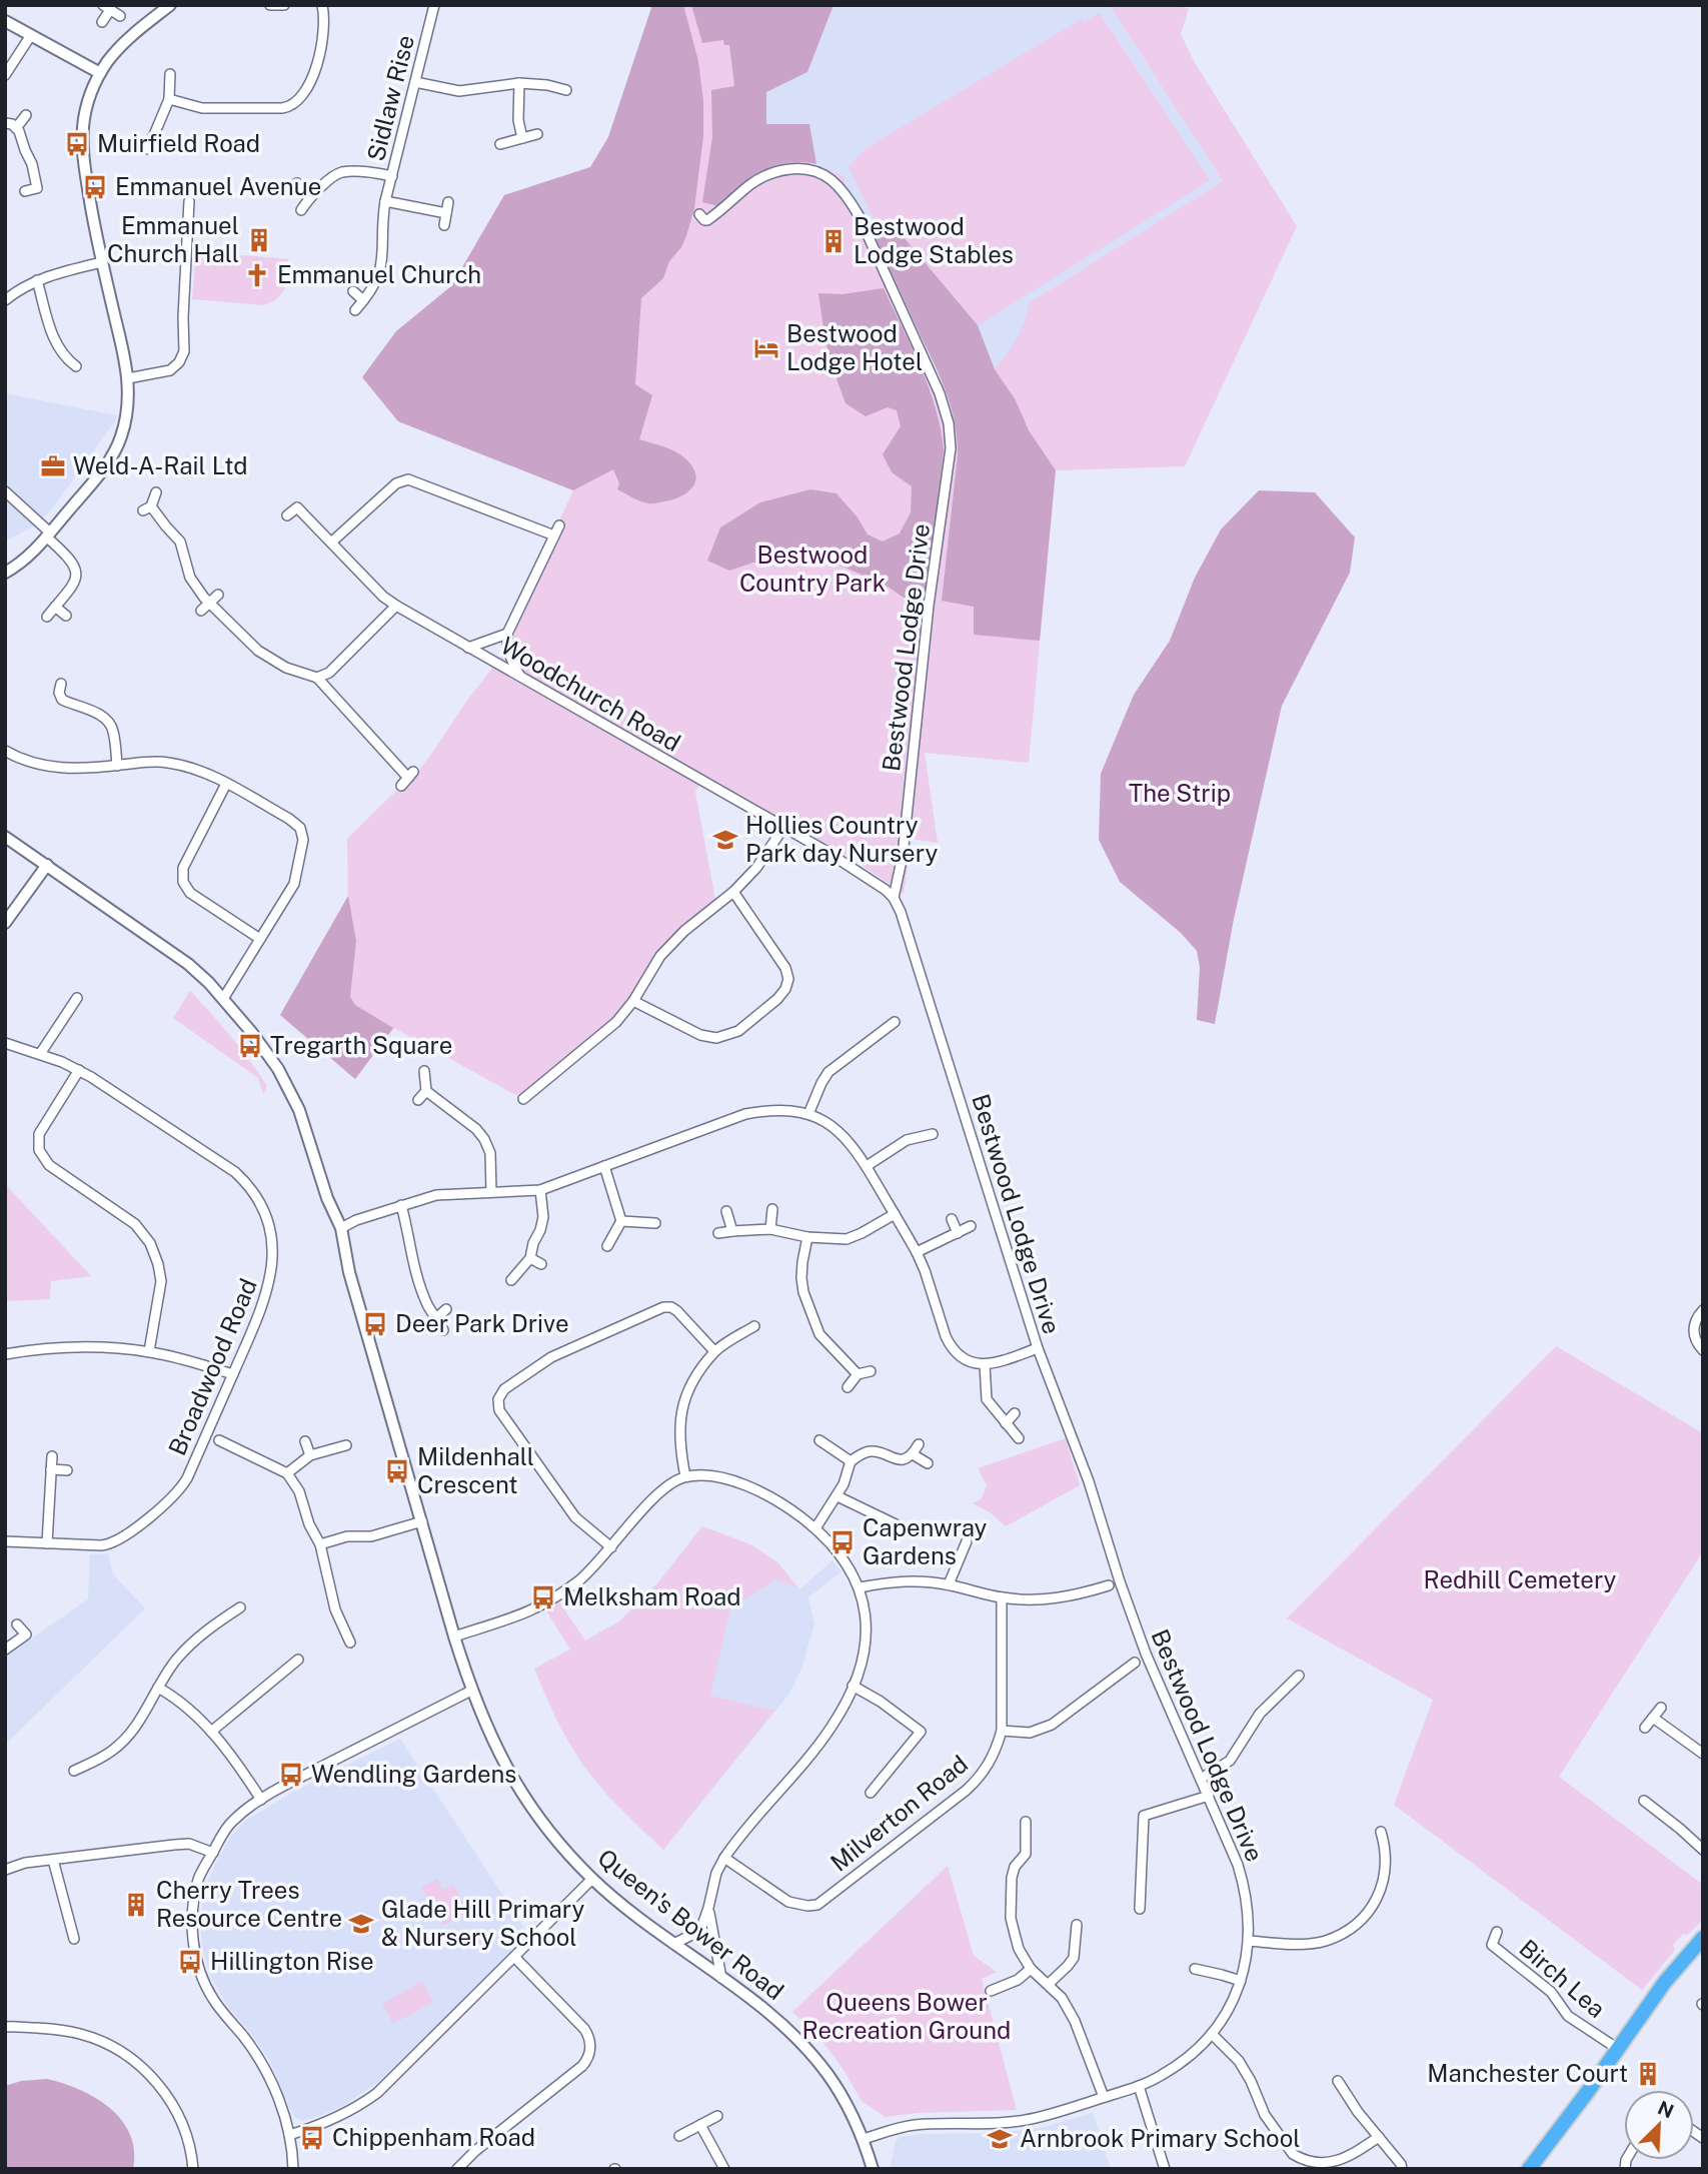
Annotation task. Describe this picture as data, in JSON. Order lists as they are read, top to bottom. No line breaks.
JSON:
{"streets":{"street":["Sidlaw Rise","Bestwood Lodge Drive","Woodchurch Road","Broadwood Road","Milverton Road","Queen's Bower Road","Birch Lea"]},"crossings":[["Bestwood Lodge Drive","Woodchurch Road"],["Bestwood Lodge Drive","Queen's Bower Road"]],"parks":["Bestwood Country Park","The Strip","Redhill Cemetery","Queens Bower Recreation Ground"],"places":{"bus stop":["Muirfield Road","Emmanuel Avenue","Tregarth Square","Deer Park Drive","Mildenhall Crescent","Capenwray Gardens","Melksham Road","Wendling Gardens","Hillington Rise","Chippenham Road"],"building":["Emmanuel Church Hall","Bestwood Lodge Stables","Cherry Trees Resource Centre","Manchester Court"],"church":["Emmanuel Church"],"hotel":["Bestwood Lodge Hotel"],"office":["Weld-A-Rail Ltd"],"school or university":["Hollies Country Park day Nursery","Glade Hill Primary & Nursery School","Arnbrook Primary School"]},"north":"top right"}
